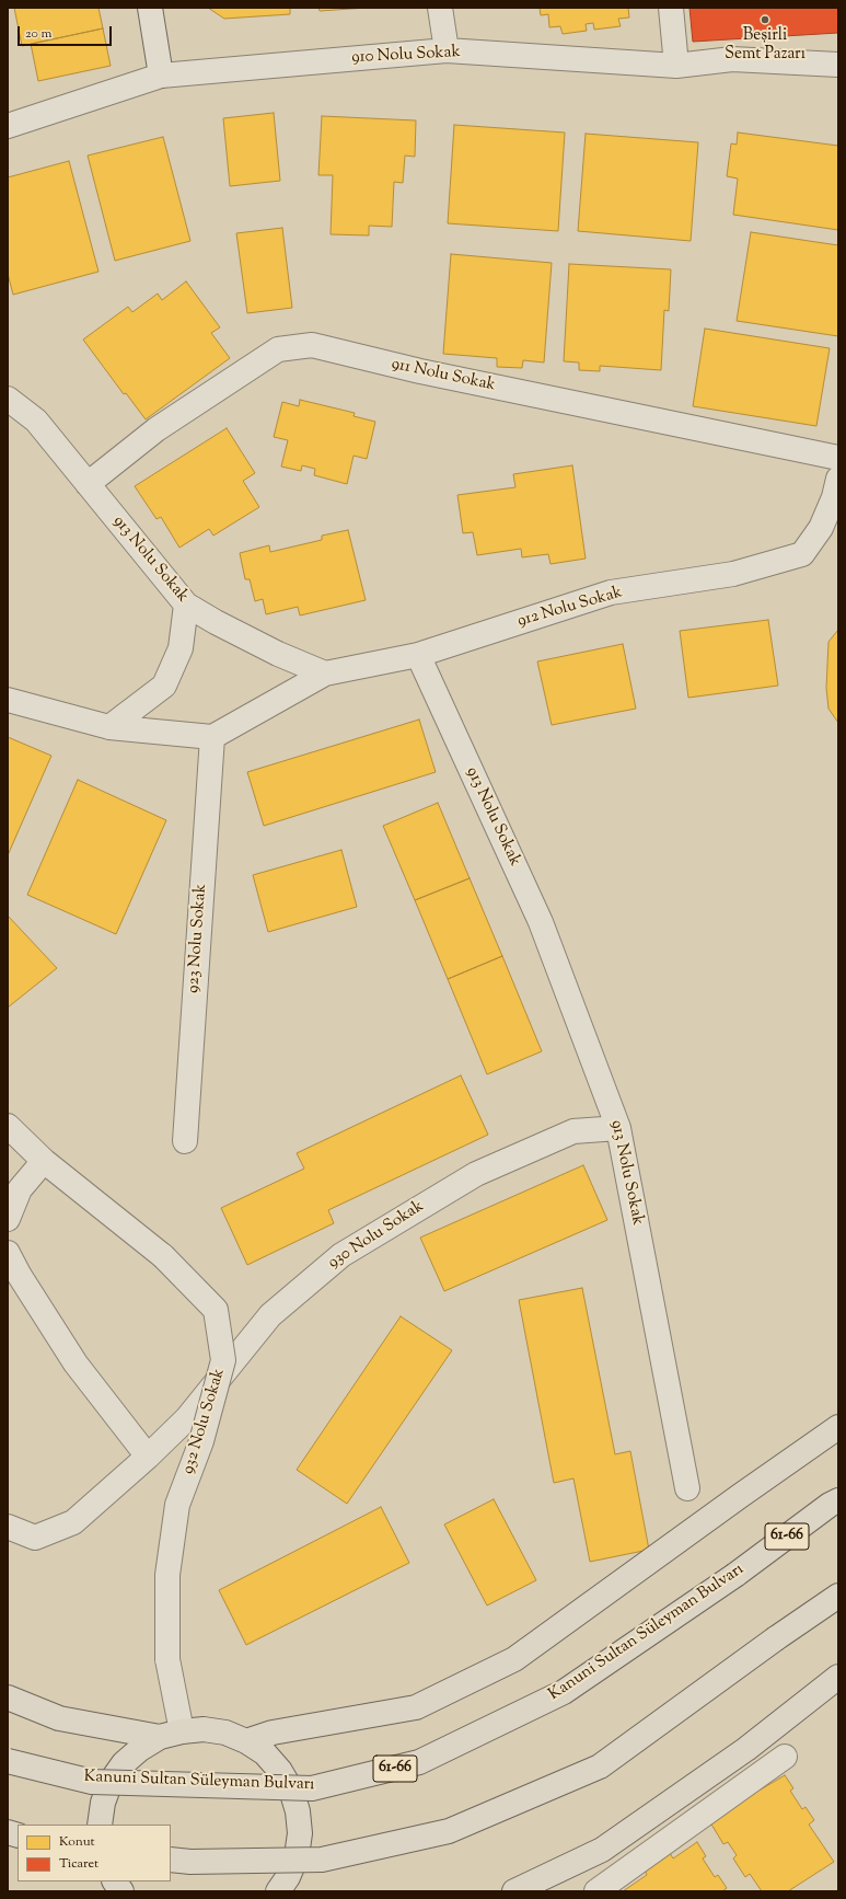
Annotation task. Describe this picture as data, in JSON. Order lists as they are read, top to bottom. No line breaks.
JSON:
{"streets":{"main road":["61-66","Kanuni Sultan Süleyman Bulvarı"],"street":["910 Nolu Sokak","911 Nolu Sokak","913 Nolu Sokak","912 Nolu Sokak","923 Nolu Sokak","930 Nolu Sokak","932 Nolu Sokak"]},"crossings":[["911 Nolu Sokak","913 Nolu Sokak"],["913 Nolu Sokak","912 Nolu Sokak"],["913 Nolu Sokak","930 Nolu Sokak"]],"places":["Beşirli Semt Pazarı"],"legend":["Konut","Ticaret"],"scale_bar":"20 m"}
